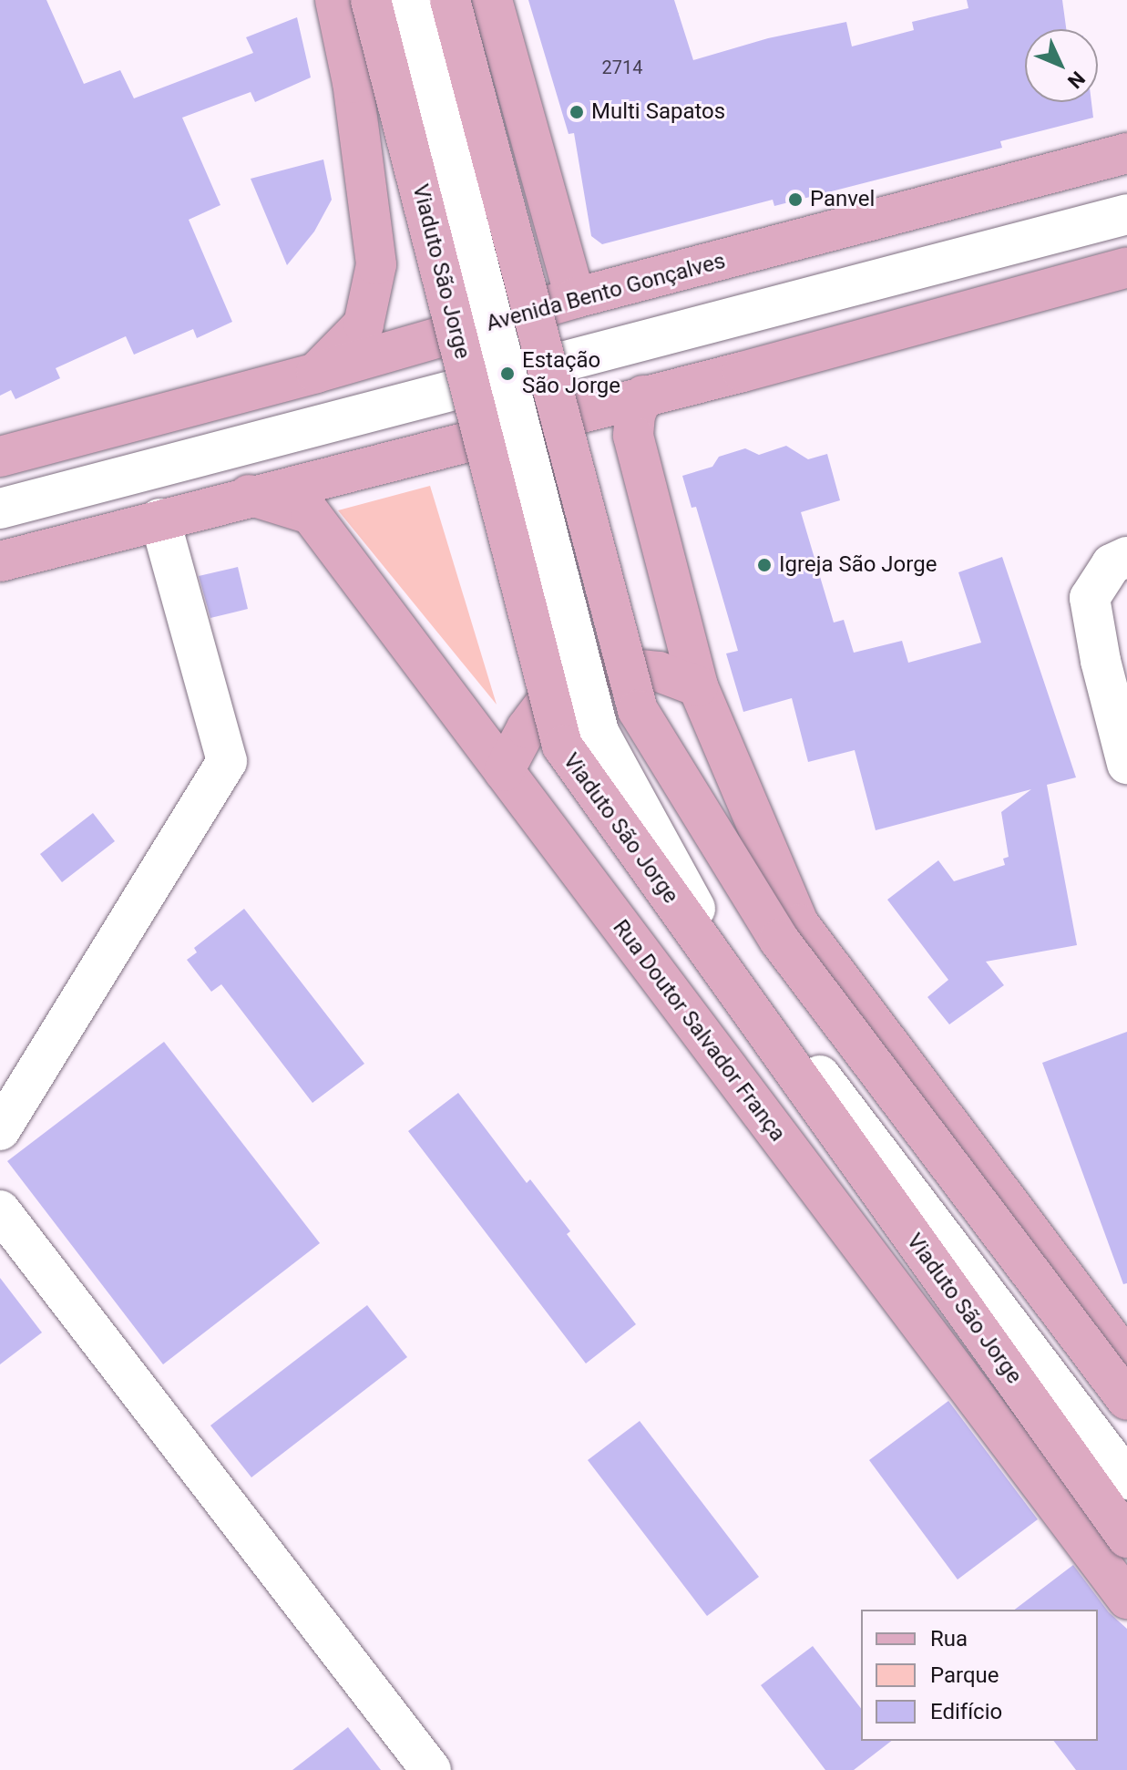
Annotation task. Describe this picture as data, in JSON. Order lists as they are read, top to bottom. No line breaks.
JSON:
{"streets":{"main road":["Viaduto São Jorge","Avenida Bento Gonçalves","Rua Doutor Salvador França"]},"places":["Multi Sapatos","Panvel","Estação São Jorge","Igreja São Jorge"],"house_numbers":["2714"],"legend":["Rua","Parque","Edifício"],"north":"bottom right"}
